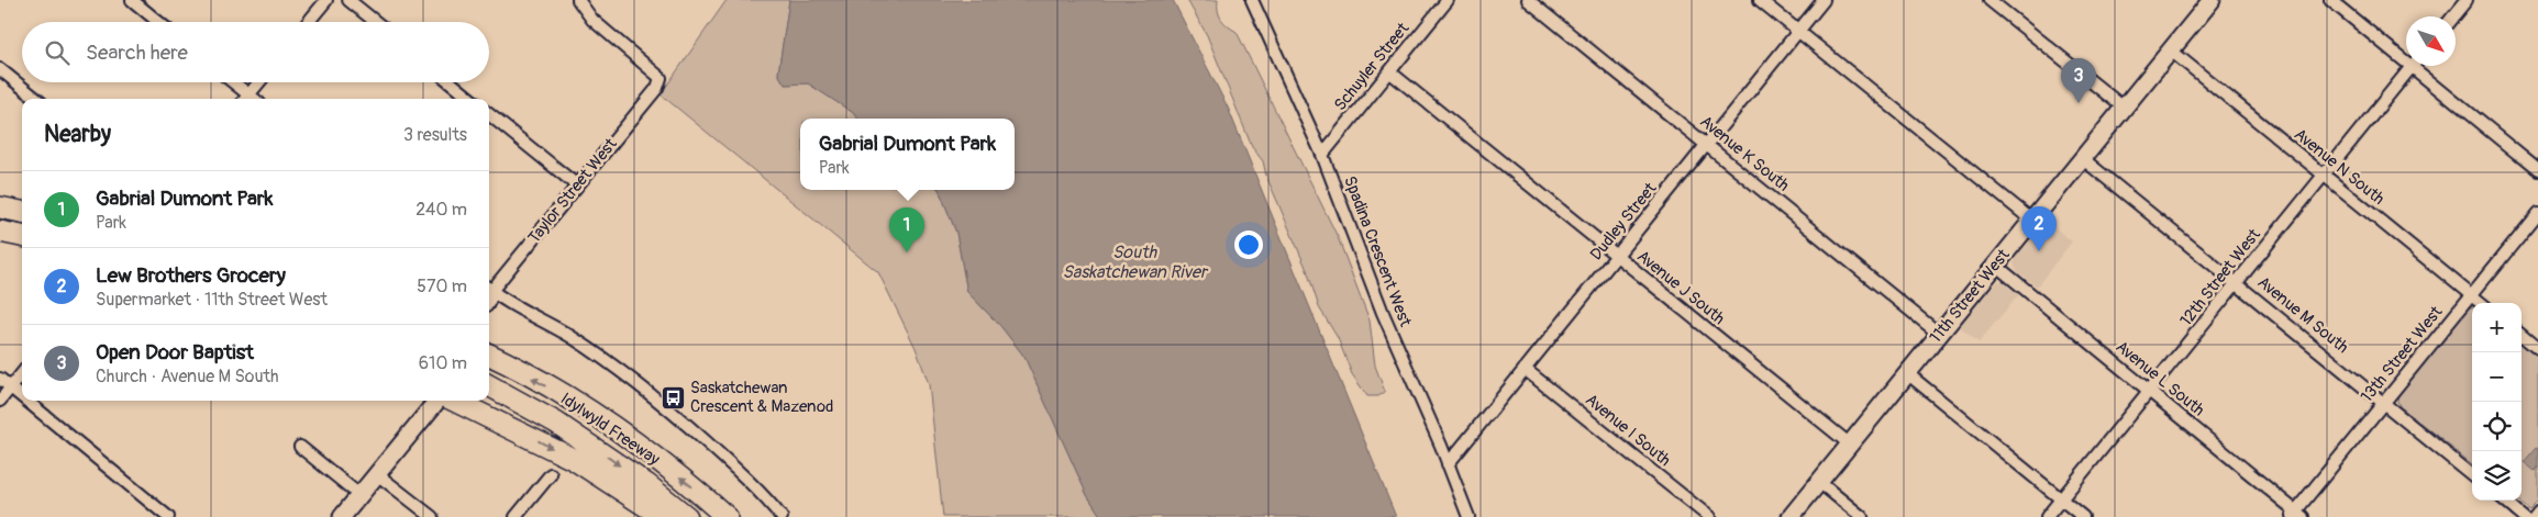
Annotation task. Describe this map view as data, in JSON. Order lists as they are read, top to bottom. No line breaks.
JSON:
{"streets":{"highway":["Idylwyld Freeway"],"street":["Schuyler Street","Avenue K South","Avenue N South","Taylor Street West","Dudley Street","Spadina Crescent West","12th Street West","Avenue J South","11th Street West","Avenue M South","13th Street West","Avenue L South","Avenue I South"]},"crossings":[["Schuyler Street","Spadina Crescent West"],["Schuyler Street","Avenue J South"],["Avenue K South","Dudley Street"],["Avenue K South","11th Street West"],["Avenue N South","12th Street West"],["Avenue N South","11th Street West"],["Avenue N South","13th Street West"],["Dudley Street","Spadina Crescent West"],["Dudley Street","Avenue J South"],["Dudley Street","Avenue I South"],["12th Street West","Avenue M South"],["12th Street West","Avenue L South"],["Avenue J South","11th Street West"],["11th Street West","Avenue M South"],["11th Street West","Avenue L South"],["Avenue M South","13th Street West"],["13th Street West","Avenue L South"]],"water":["South Saskatchewan River"],"places":{"bus stop":["Saskatchewan Crescent & Mazenod"]},"north":"bottom right","page":{"search":"Search here","pins":["3","2","1"],"heading":["Nearby","3 results"],"popup":["Gabrial Dumont Park","Park"],"list":[{"mark":"1","name":"Gabrial Dumont Park","note":"Park","value":"240 m"},{"mark":"2","name":"Lew Brothers Grocery","note":"Supermarket · 11th Street West","value":"570 m"},{"mark":"3","name":"Open Door Baptist","note":"Church · Avenue M South","value":"610 m"}],"map_buttons":["+","−"]}}
